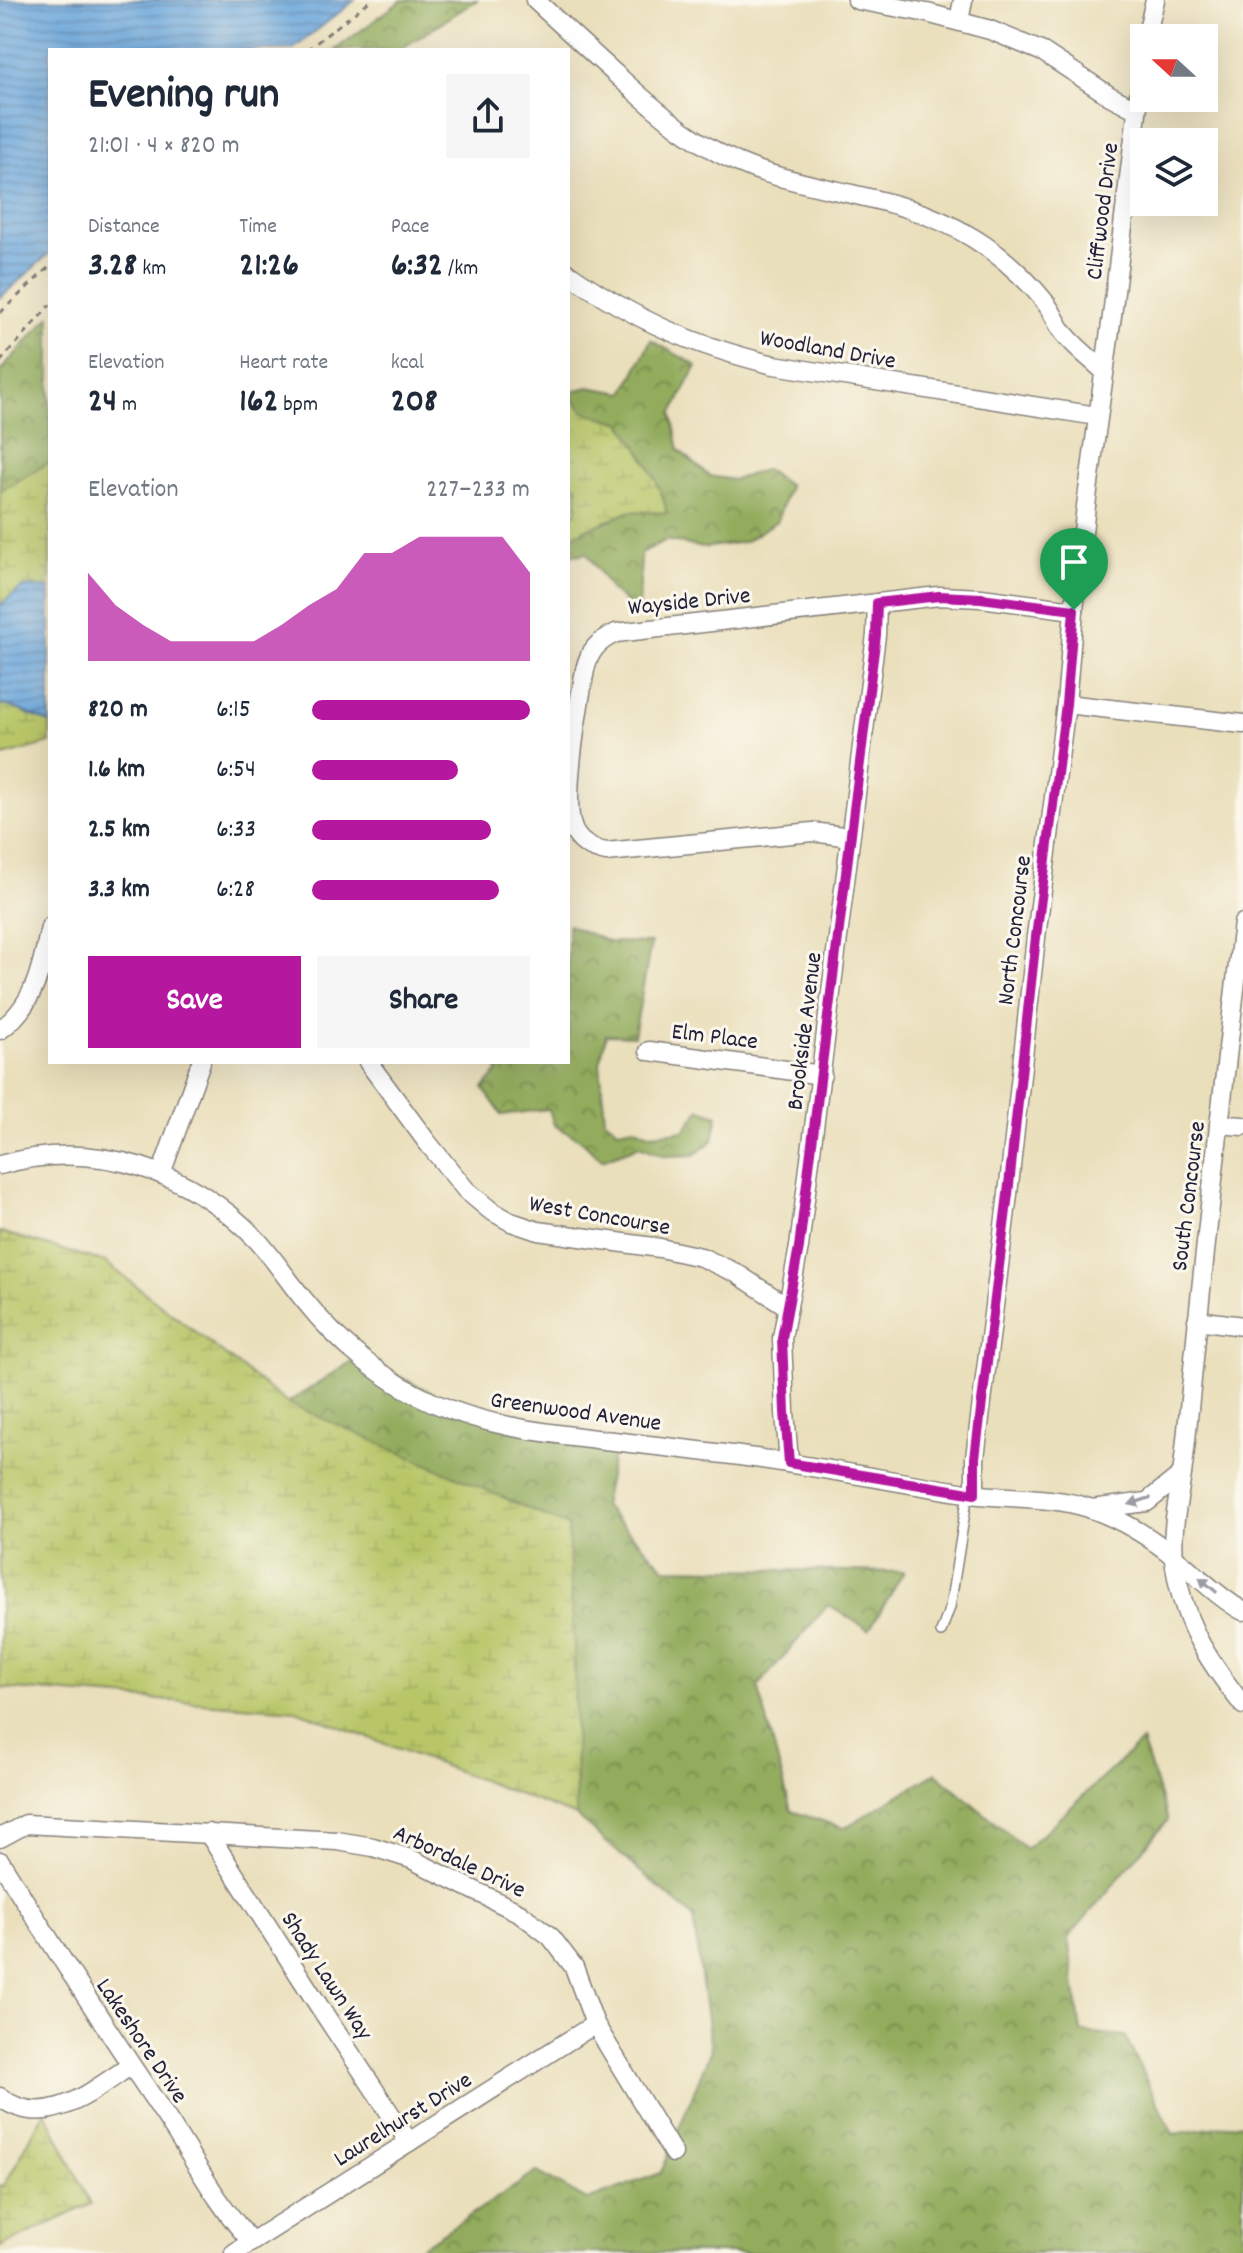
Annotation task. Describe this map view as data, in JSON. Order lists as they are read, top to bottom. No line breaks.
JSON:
{"streets":{"street":["Cliffwood Drive","Woodland Drive","Wayside Drive","North Concourse","Brookside Avenue","Elm Place","South Concourse","West Concourse","Greenwood Avenue","Arbordale Drive","Shady Lawn Way","Lakeshore Drive","Laurelhurst Drive"]},"crossings":[["Cliffwood Drive","North Concourse"],["Woodland Drive","North Concourse"],["Wayside Drive","North Concourse"],["Wayside Drive","Brookside Avenue"],["North Concourse","Greenwood Avenue"],["Brookside Avenue","Elm Place"],["Brookside Avenue","West Concourse"],["Brookside Avenue","Greenwood Avenue"],["South Concourse","Greenwood Avenue"],["Arbordale Drive","Shady Lawn Way"],["Arbordale Drive","Laurelhurst Drive"],["Shady Lawn Way","Laurelhurst Drive"],["Lakeshore Drive","Laurelhurst Drive"]],"north":"left","page":{"heading":["Evening run","21:01 · 4 × 820 m"],"stats":[["Distance","3.28 km"],["Time","21:26"],["Pace","6:32 /km"],["Elevation","24 m"],["Heart rate","162 bpm"],["kcal","208"]],"chart":["Elevation","227–233 m"],"list":[{"name":"820 m","note":"6:15"},{"name":"1.6 km","note":"6:54"},{"name":"2.5 km","note":"6:33"},{"name":"3.3 km","note":"6:28"}],"buttons":["Save","Share"]}}
